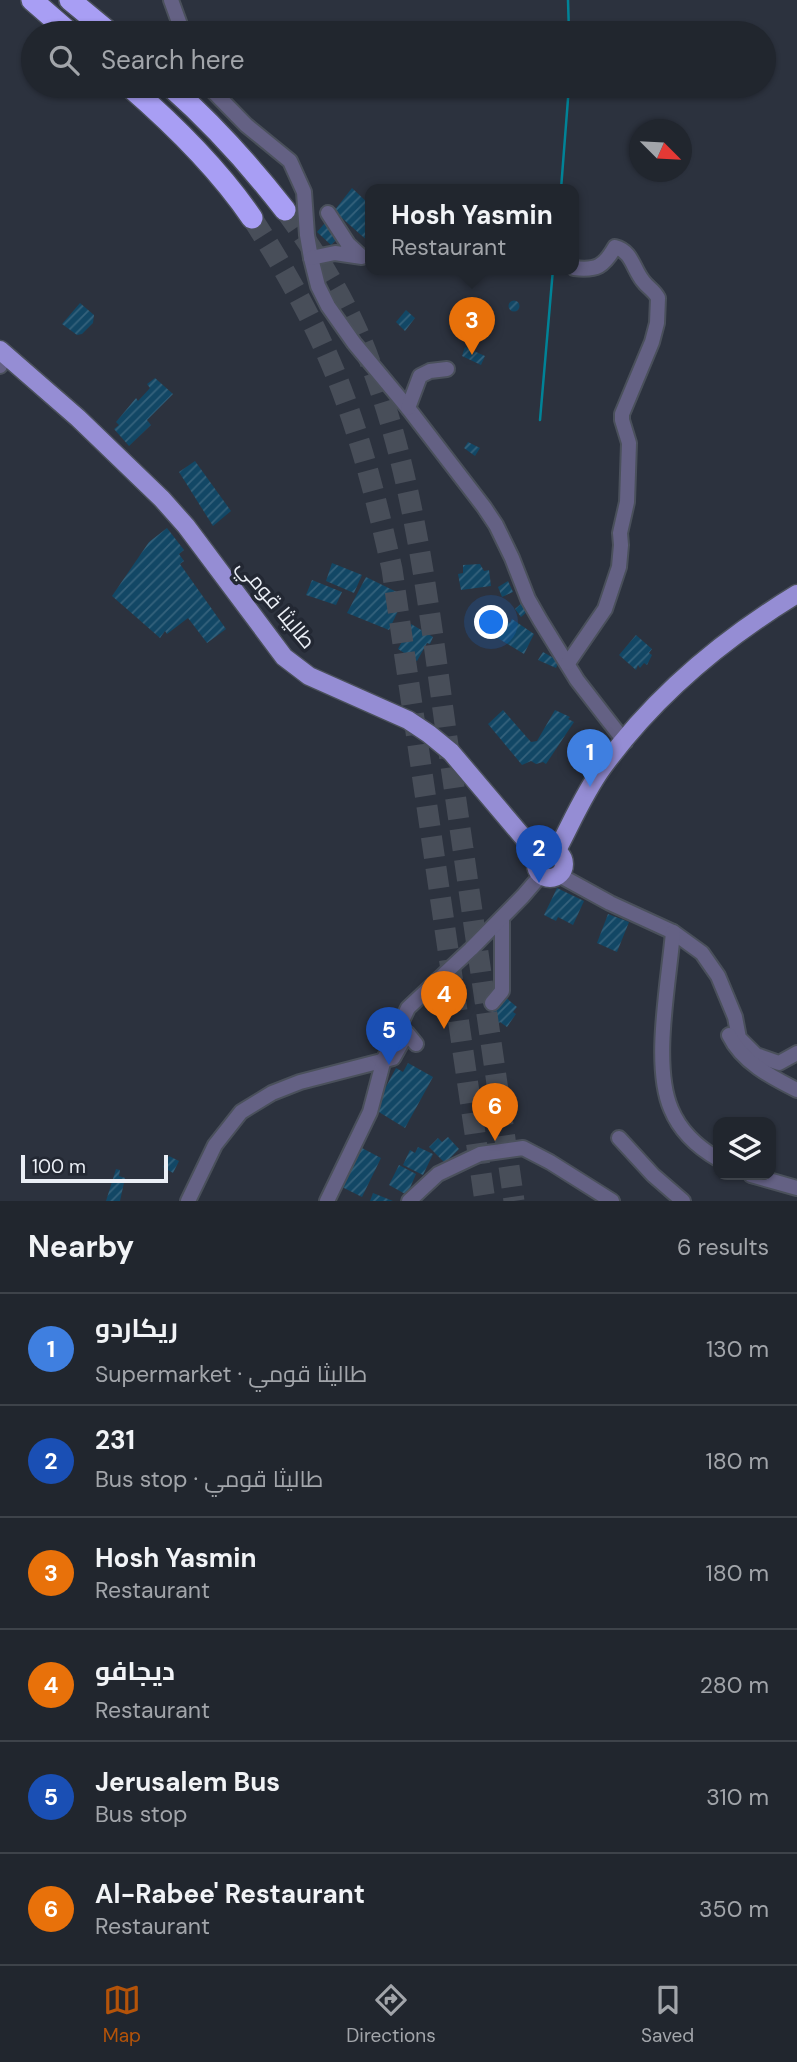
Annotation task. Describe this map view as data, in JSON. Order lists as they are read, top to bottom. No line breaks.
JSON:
{"streets":{"main road":["طاليثا قومي"]},"scale_bar":"100 m","north":"bottom right","page":{"search":"Search here","popup":["Hosh Yasmin","Restaurant"],"pins":["3","1","2","4","5","6"],"scale":"100 m","heading":["Nearby","6 results"],"list":[{"mark":"1","name":"ريكاردو","note":"Supermarket · طاليثا قومي","value":"130 m"},{"mark":"2","name":"231","note":"Bus stop · طاليثا قومي","value":"180 m"},{"mark":"3","name":"Hosh Yasmin","note":"Restaurant","value":"180 m"},{"mark":"4","name":"ديجافو","note":"Restaurant","value":"280 m"},{"mark":"5","name":"Jerusalem Bus","note":"Bus stop","value":"310 m"},{"mark":"6","name":"Al-Rabee' Restaurant","note":"Restaurant","value":"350 m"}],"nav":["Map","Directions","Saved"]}}
